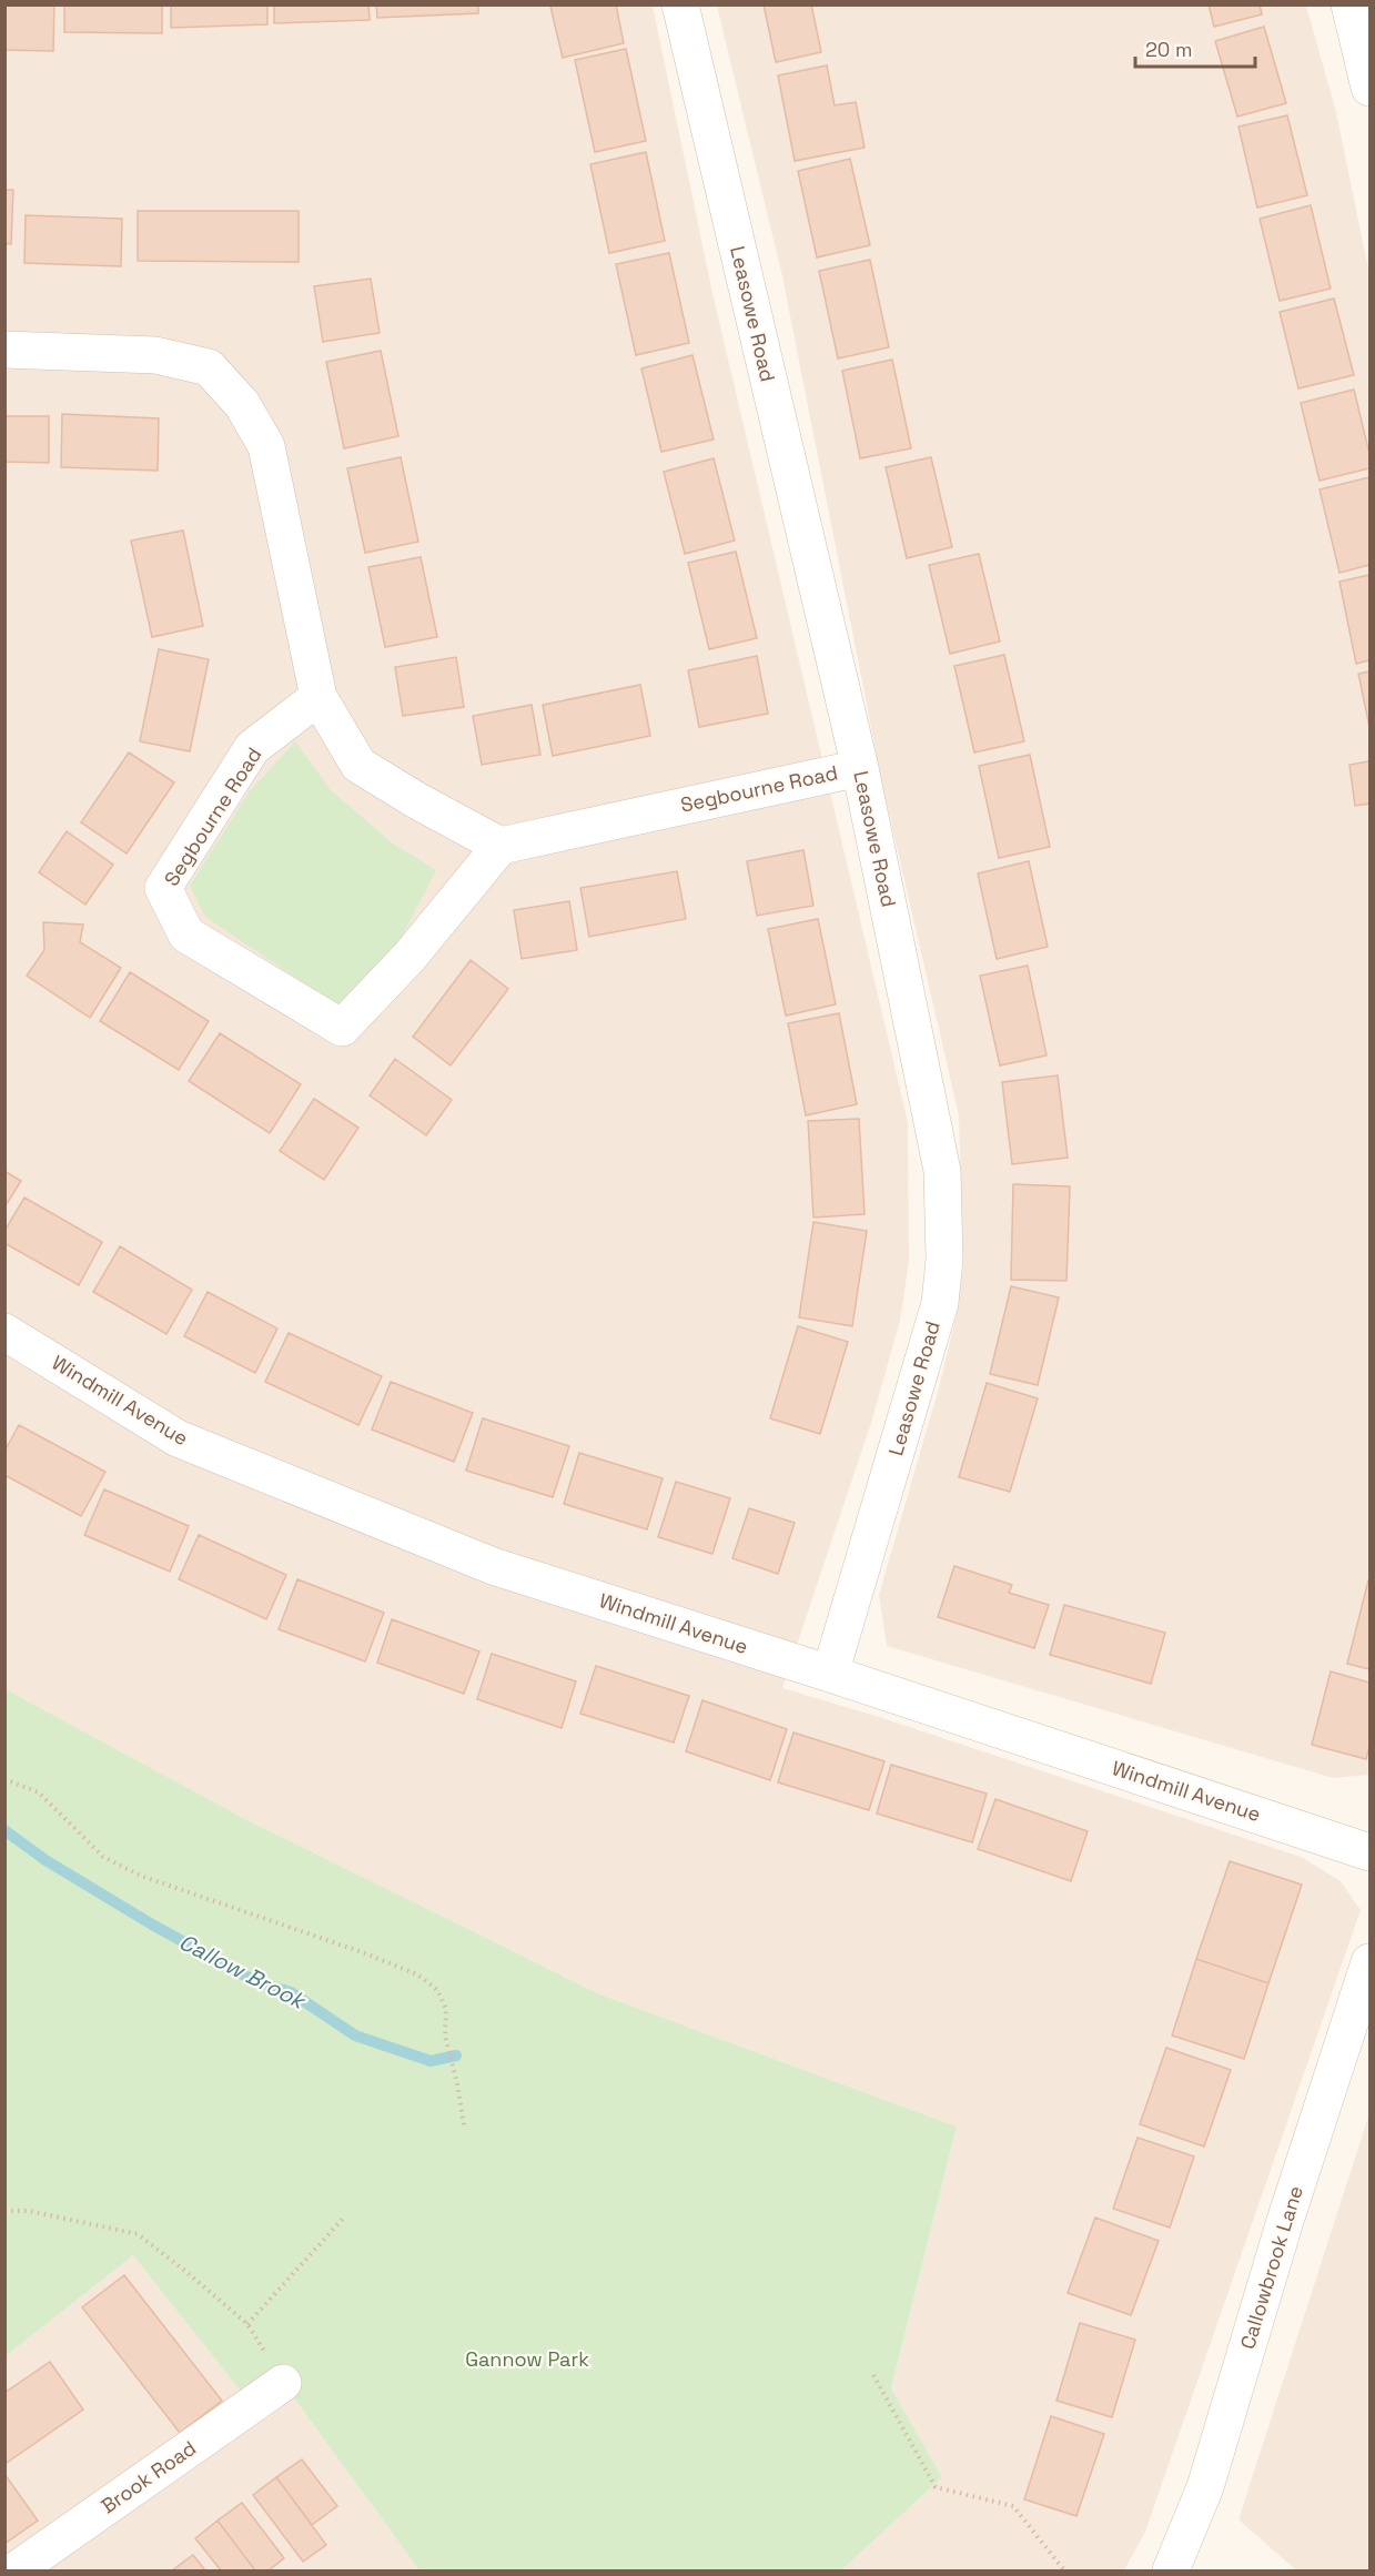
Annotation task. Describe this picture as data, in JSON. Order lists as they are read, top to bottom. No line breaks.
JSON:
{"streets":{"street":["Leasowe Road","Segbourne Road","Windmill Avenue","Callowbrook Lane","Brook Road"]},"crossings":[["Leasowe Road","Segbourne Road"],["Leasowe Road","Windmill Avenue"]],"water":["Callow Brook"],"parks":["Gannow Park"],"scale_bar":"20 m"}
